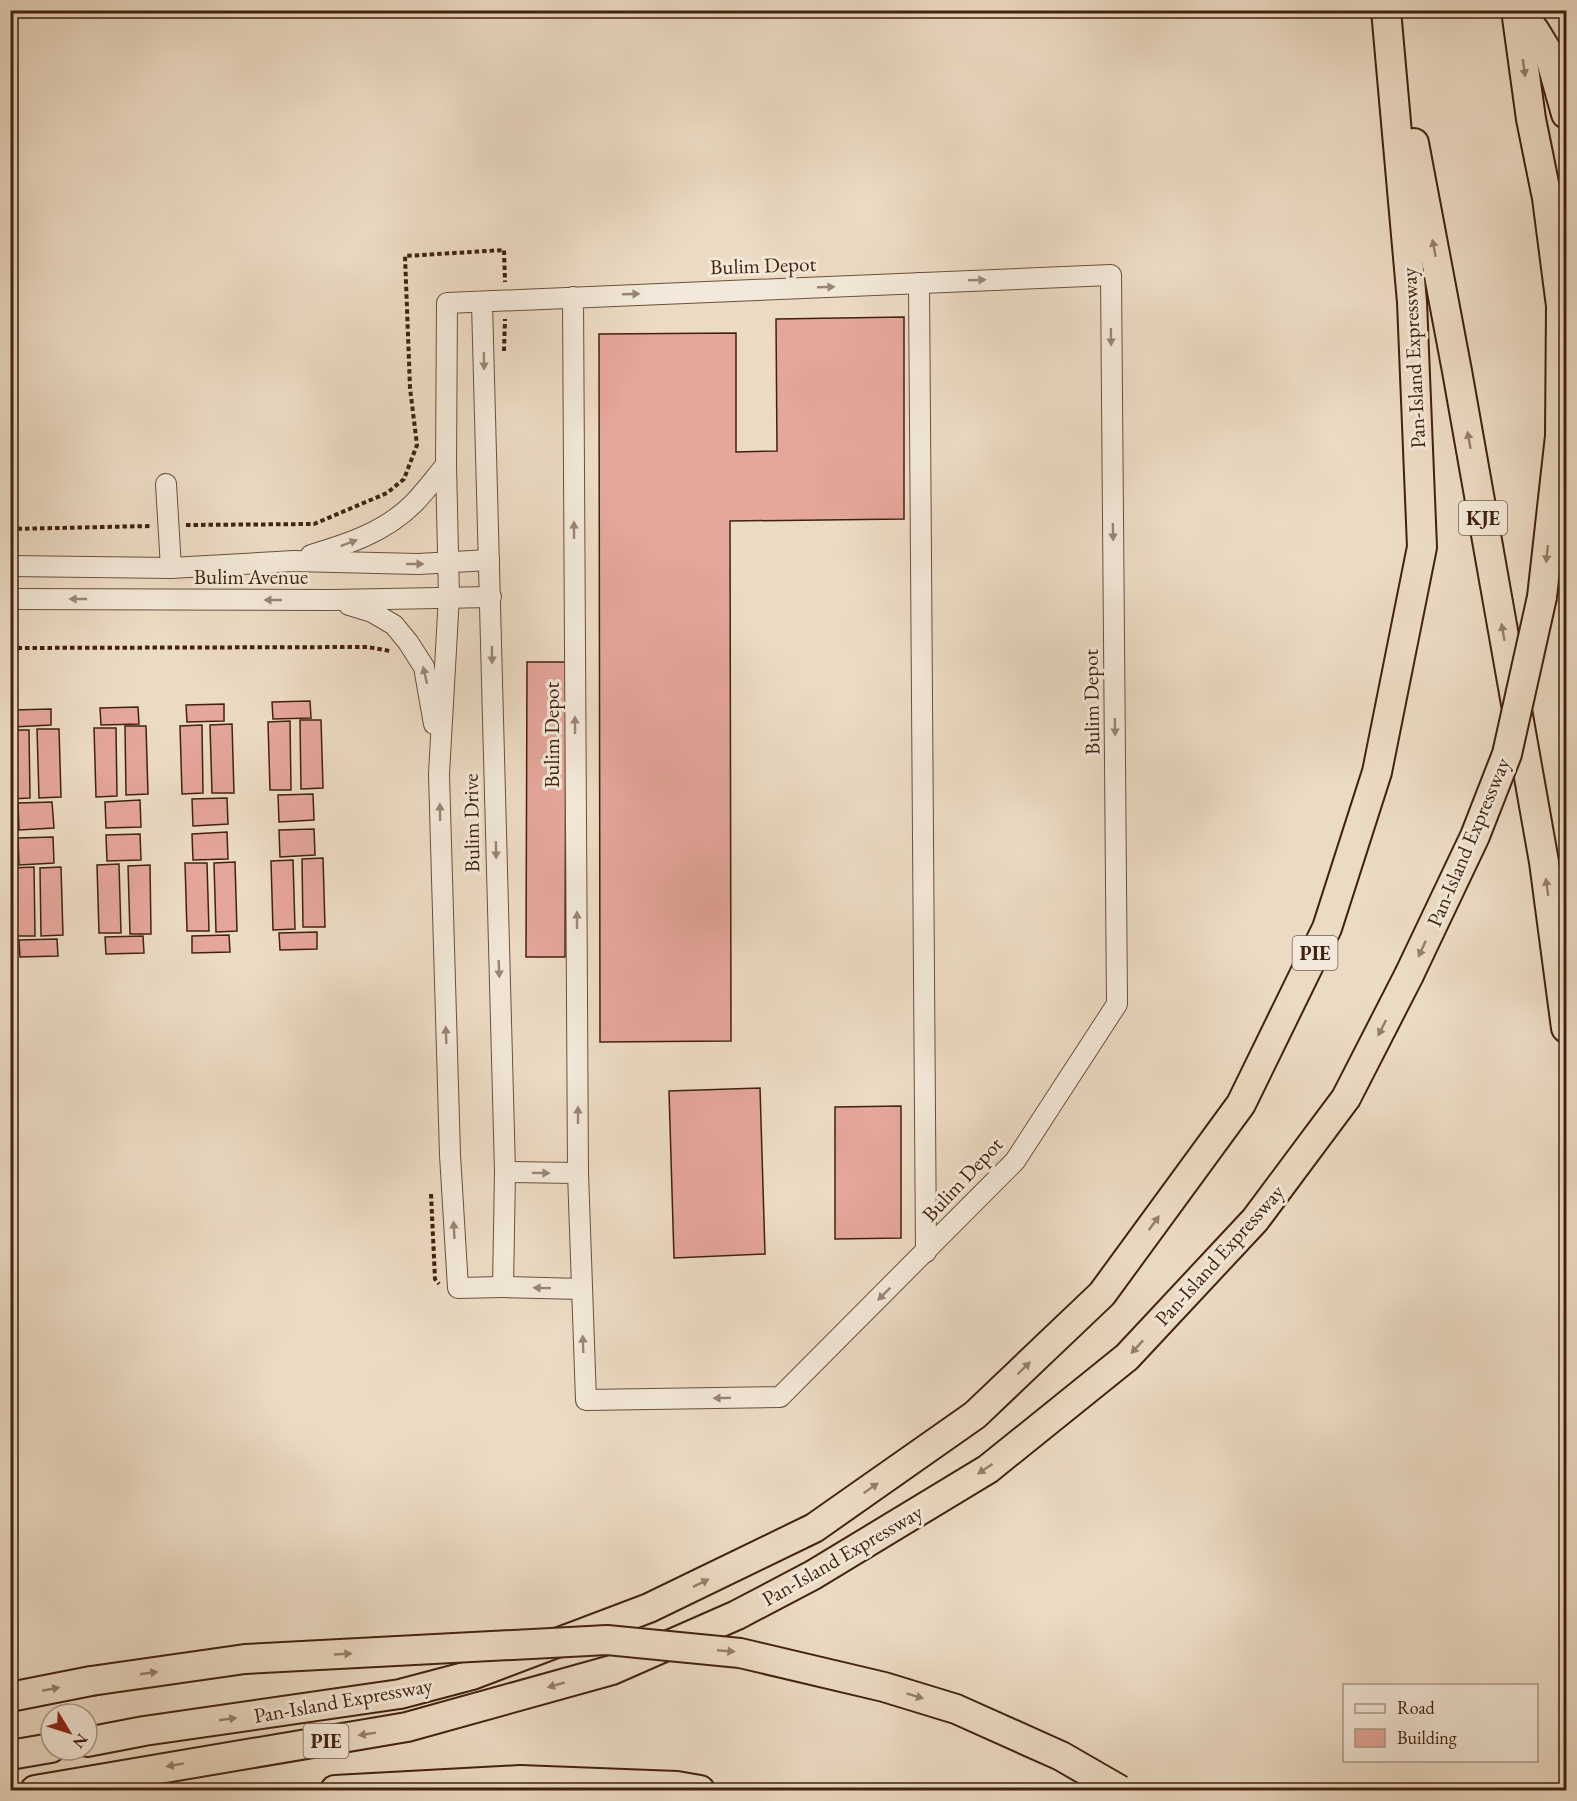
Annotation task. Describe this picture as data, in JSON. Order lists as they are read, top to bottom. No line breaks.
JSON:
{"streets":{"highway":["Pan-Island Expressway","KJE","PIE"],"street":["Bulim Depot","Bulim Avenue","Bulim Drive"]},"crossings":[["Bulim Depot","Bulim Drive"],["Pan-Island Expressway","KJE"],["Bulim Avenue","Bulim Drive"]],"legend":["Road","Building"],"north":"bottom right"}
